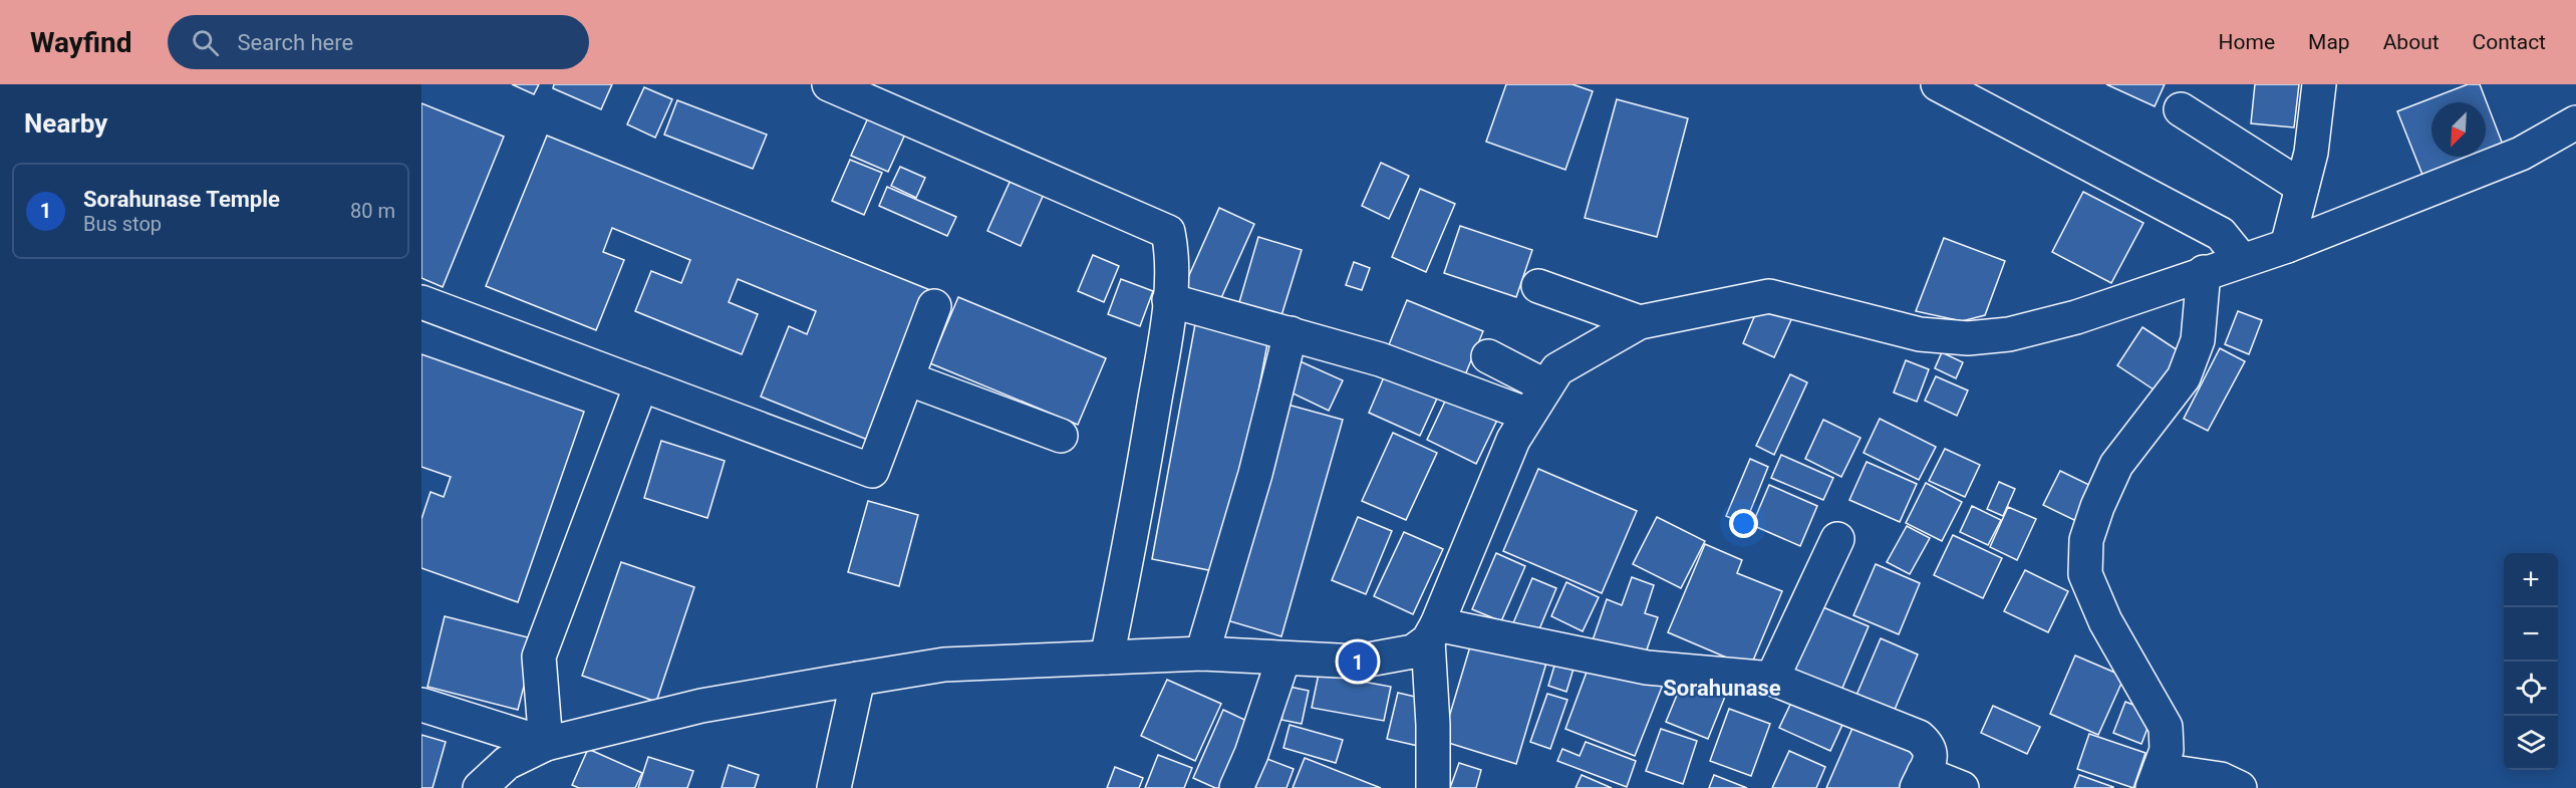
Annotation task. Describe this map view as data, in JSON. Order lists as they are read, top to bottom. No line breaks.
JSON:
{"districts":["Sorahunase"],"north":"bottom left","page":{"header":"Wayfind","search":"Search here","nav":["Home","Map","About","Contact"],"heading":"Nearby","list":[{"mark":"1","name":"Sorahunase Temple","note":"Bus stop","value":"80 m"}],"map_buttons":["+","−"],"pins":"1"}}
